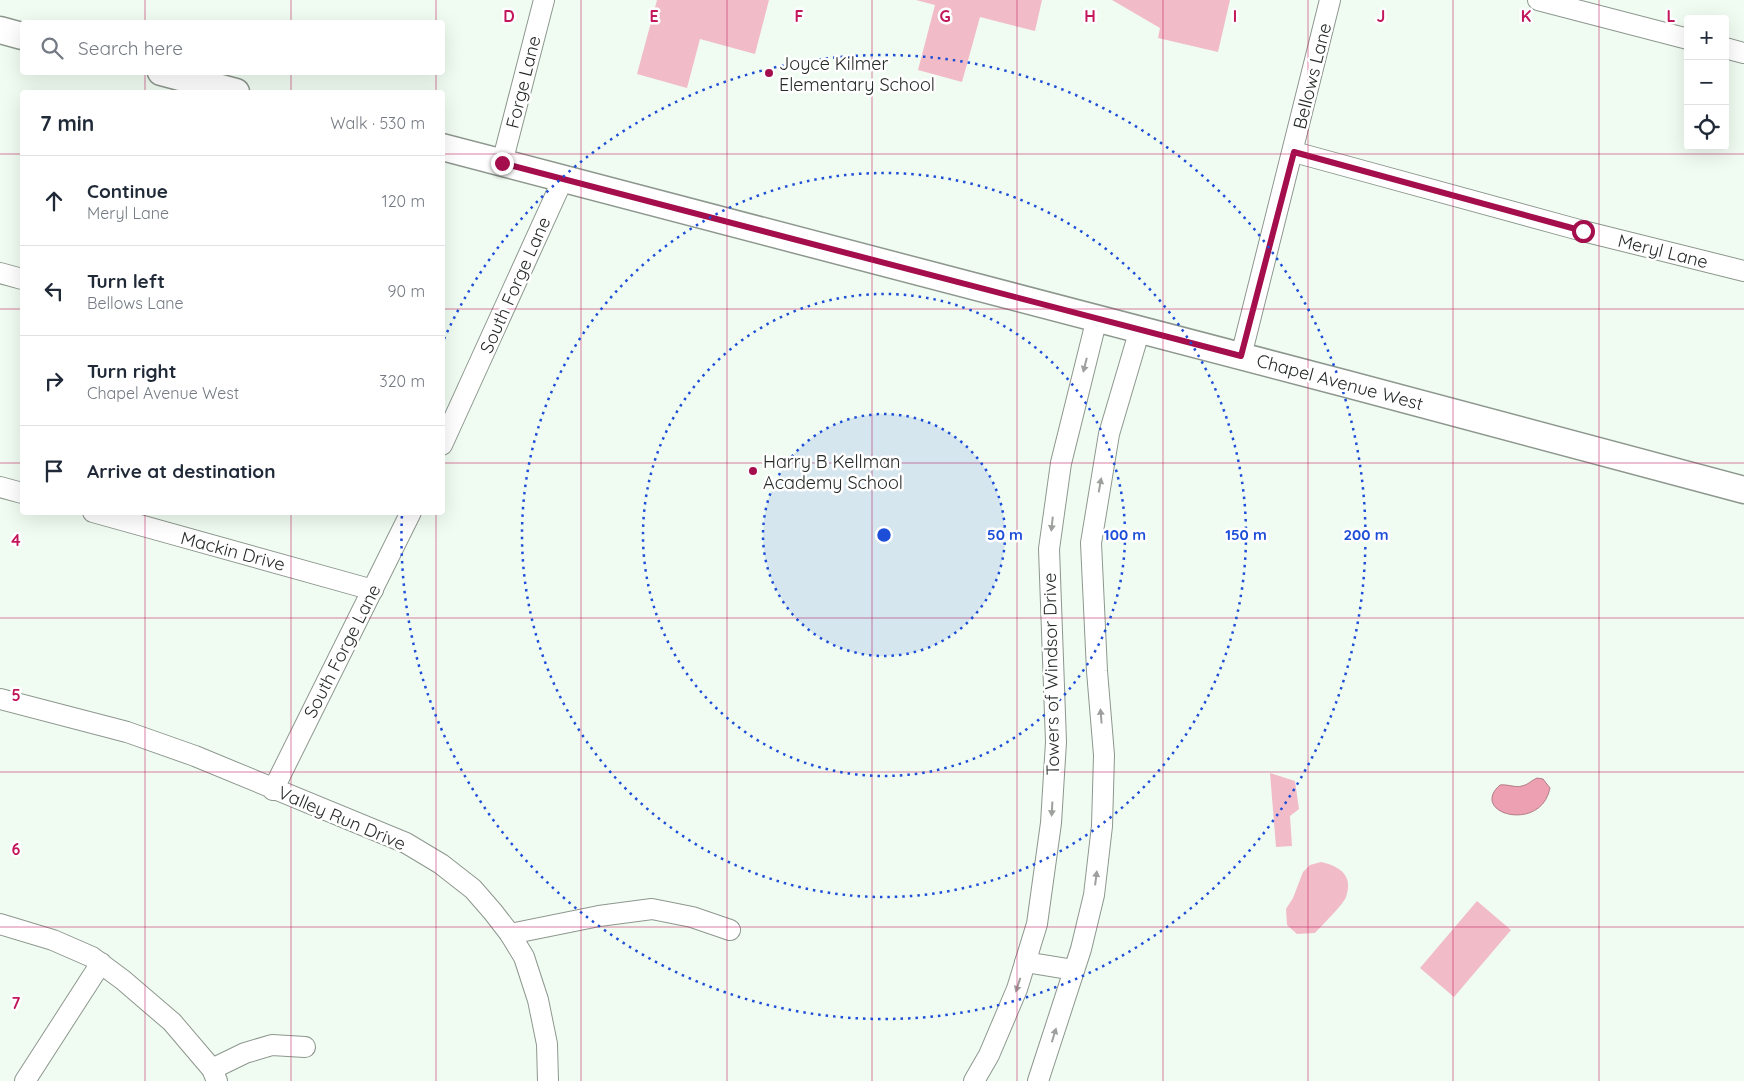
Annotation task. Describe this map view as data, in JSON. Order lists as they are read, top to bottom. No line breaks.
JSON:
{"streets":{"main road":["Chapel Avenue West"],"street":["Bellows Lane","Forge Lane","Meryl Lane","South Forge Lane","Mackin Drive","Towers of Windsor Drive","Valley Run Drive"]},"crossings":[["Bellows Lane","Meryl Lane"],["Bellows Lane","Chapel Avenue West"],["Forge Lane","Chapel Avenue West"],["South Forge Lane","Chapel Avenue West"],["South Forge Lane","Mackin Drive"],["South Forge Lane","Valley Run Drive"],["Chapel Avenue West","Towers of Windsor Drive"]],"places":["Joyce Kilmer Elementary School","Harry B Kellman Academy School"],"page":{"map_buttons":["+","−"],"search":"Search here","heading":["7 min","Walk · 530 m"],"list":[["Continue","Meryl Lane","120 m"],["Turn left","Bellows Lane","90 m"],["Turn right","Chapel Avenue West","320 m"],"Arrive at destination"]},"grid":{"columns":["D","E","F","G","H","I","J","K","L"],"rows":["4","5","6","7"]},"rings":["50 m","100 m","150 m","200 m"]}
